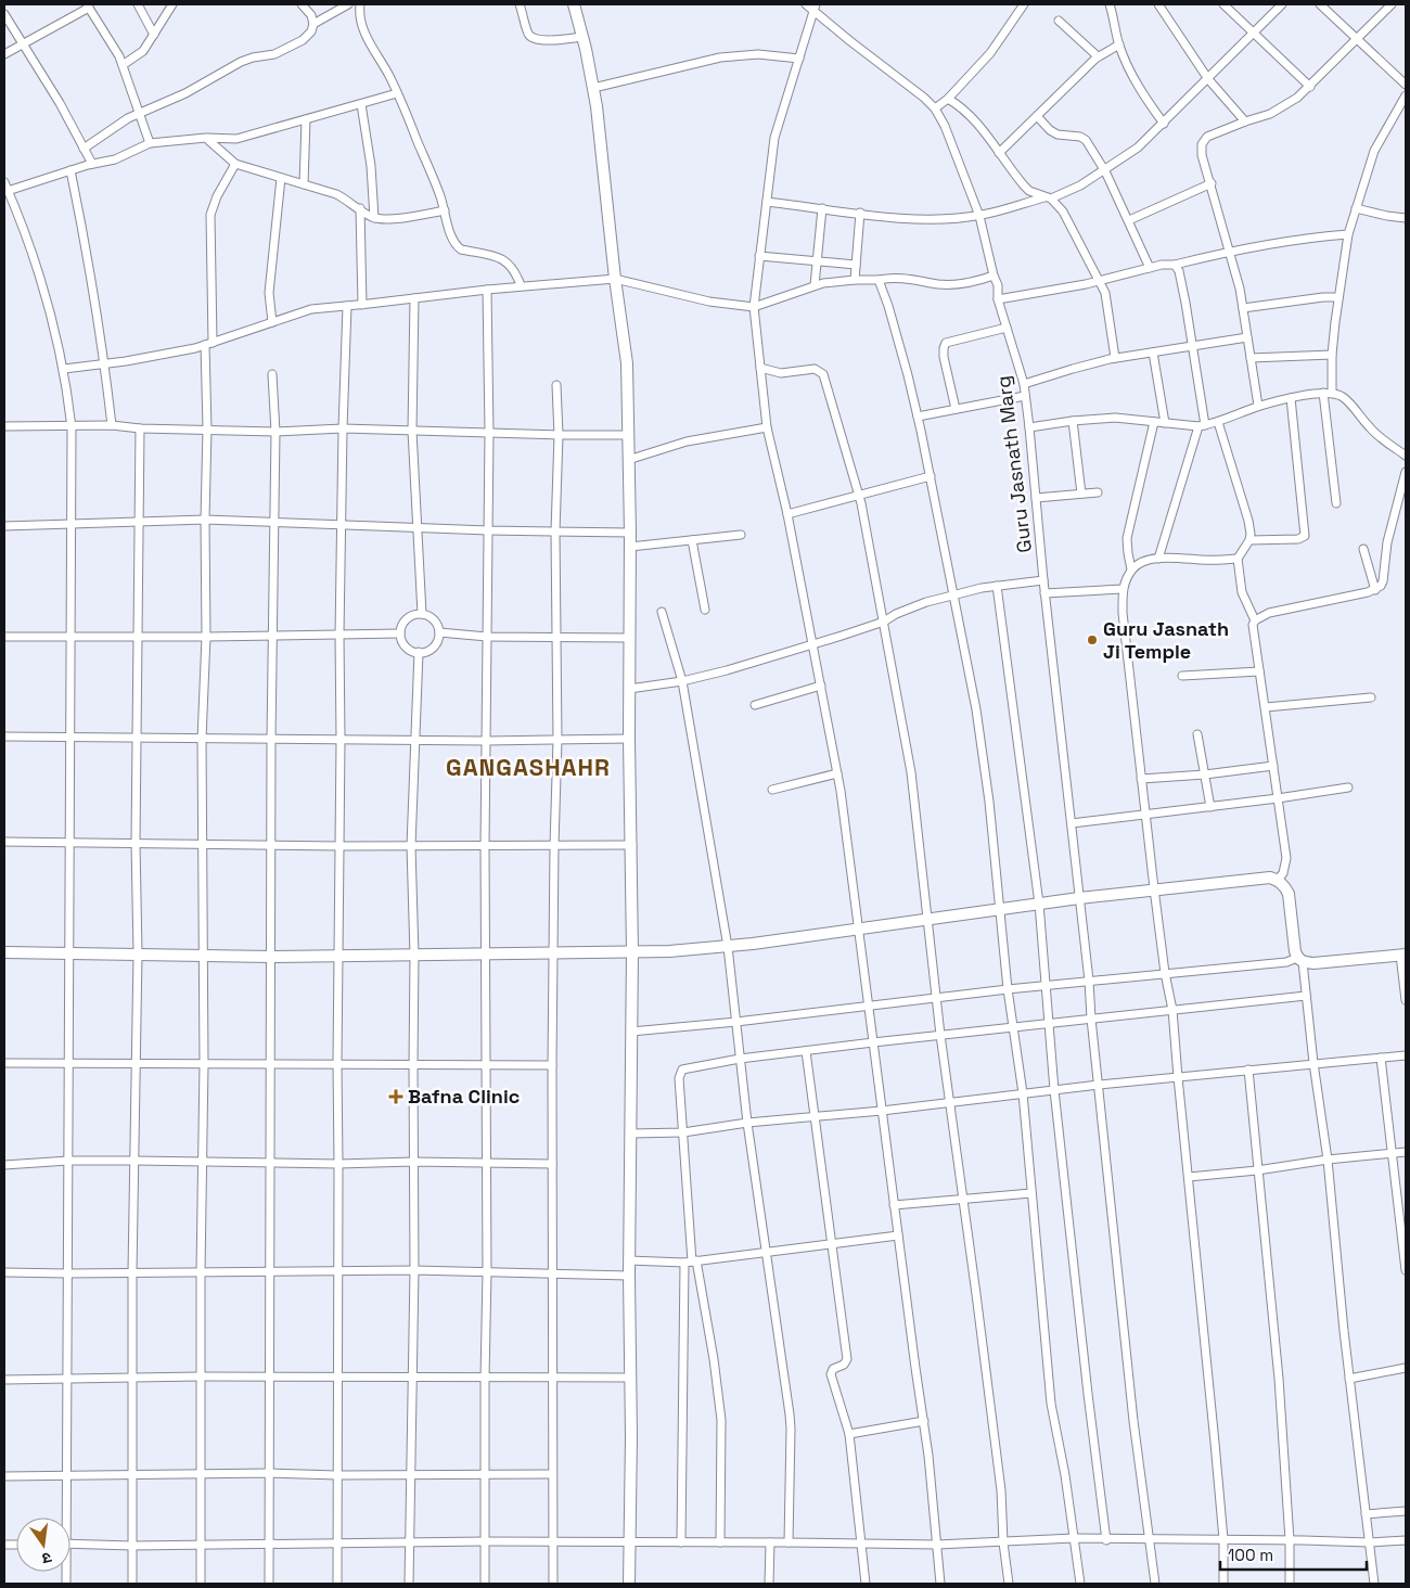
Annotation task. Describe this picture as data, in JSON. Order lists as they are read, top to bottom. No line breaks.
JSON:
{"streets":{"street":["Guru Jasnath Marg"]},"districts":["GANGASHAHR"],"places":{"other":["Guru Jasnath Ji Temple"],"health":["Bafna Clinic"]},"scale_bar":"100 m","north":"bottom"}
